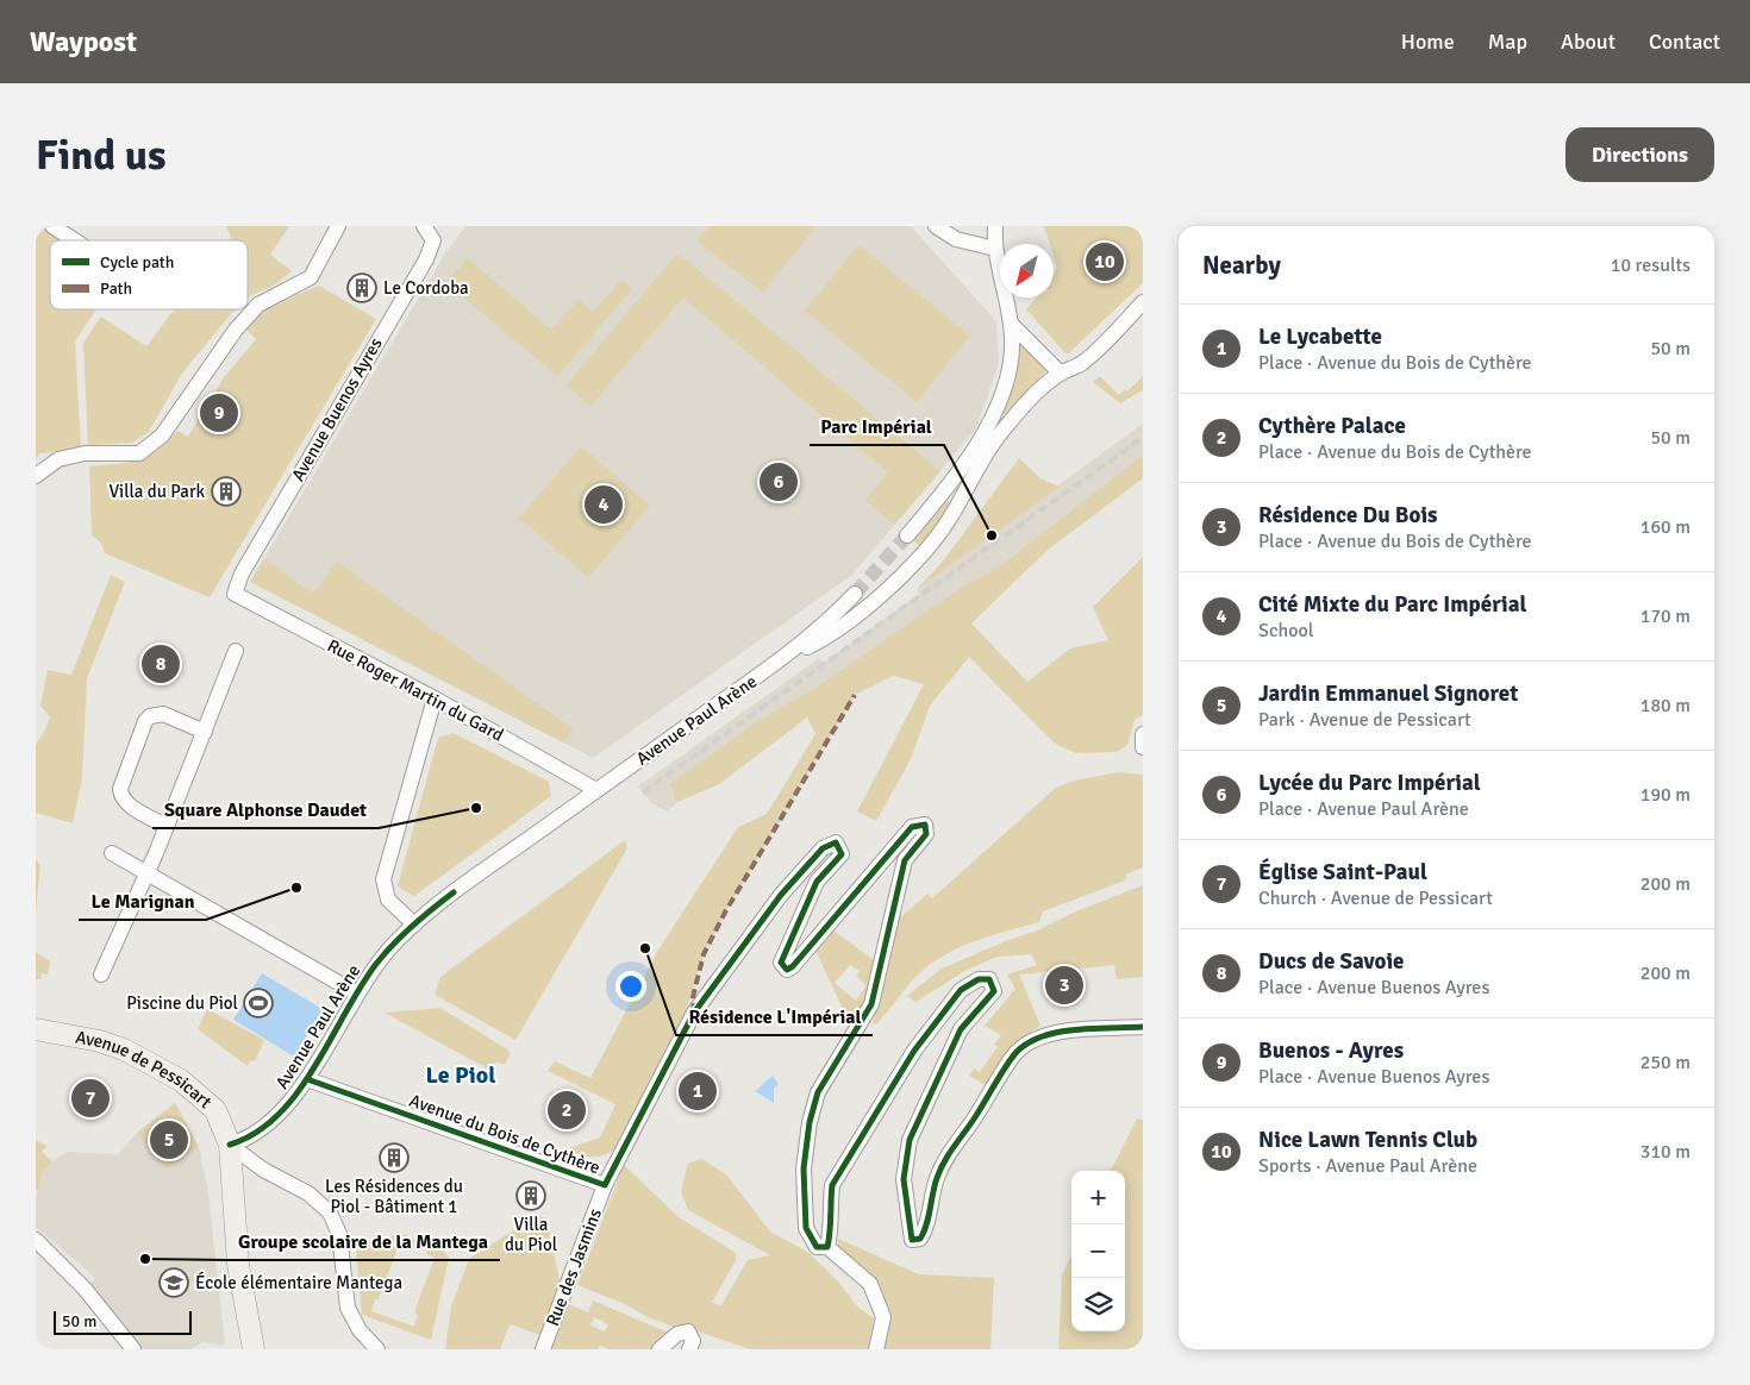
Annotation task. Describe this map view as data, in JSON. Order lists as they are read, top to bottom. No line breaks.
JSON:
{"streets":{"street":["Avenue Buenos Ayres","Rue Roger Martin du Gard","Avenue Paul Arène","Avenue de Pessicart","Avenue du Bois de Cythère","Rue des Jasmins"]},"crossings":[["Avenue Buenos Ayres","Rue Roger Martin du Gard"],["Rue Roger Martin du Gard","Avenue Paul Arène"],["Avenue Paul Arène","Avenue de Pessicart"],["Avenue Paul Arène","Avenue du Bois de Cythère"],["Avenue du Bois de Cythère","Rue des Jasmins"]],"districts":["Le Piol"],"places":{"building":["Le Cordoba","Villa du Park","Les Résidences du Piol - Bâtiment 1","Villa du Piol"],"other":["Parc Impérial","Square Alphonse Daudet","Le Marignan","Résidence L'Impérial","Groupe scolaire de la Mantega"],"sports":["Piscine du Piol"],"school or university":["École élémentaire Mantega"]},"legend":["Cycle path","Path"],"scale_bar":"50 m","north":"bottom left","page":{"header":"Waypost","nav":["Home","Map","About","Contact"],"buttons":"Directions","title":"Find us","heading":["Nearby","10 results"],"pins":["10","9","6","4","8","3","1","7","2","5"],"list":[{"mark":"1","name":"Le Lycabette","note":"Place · Avenue du Bois de Cythère","value":"50 m"},{"mark":"2","name":"Cythère Palace","note":"Place · Avenue du Bois de Cythère","value":"50 m"},{"mark":"3","name":"Résidence Du Bois","note":"Place · Avenue du Bois de Cythère","value":"160 m"},{"mark":"4","name":"Cité Mixte du Parc Impérial","note":"School","value":"170 m"},{"mark":"5","name":"Jardin Emmanuel Signoret","note":"Park · Avenue de Pessicart","value":"180 m"},{"mark":"6","name":"Lycée du Parc Impérial","note":"Place · Avenue Paul Arène","value":"190 m"},{"mark":"7","name":"Église Saint-Paul","note":"Church · Avenue de Pessicart","value":"200 m"},{"mark":"8","name":"Ducs de Savoie","note":"Place · Avenue Buenos Ayres","value":"200 m"},{"mark":"9","name":"Buenos - Ayres","note":"Place · Avenue Buenos Ayres","value":"250 m"},{"mark":"10","name":"Nice Lawn Tennis Club","note":"Sports · Avenue Paul Arène","value":"310 m"}],"map_buttons":["+","−"],"scale":"50 m"}}
